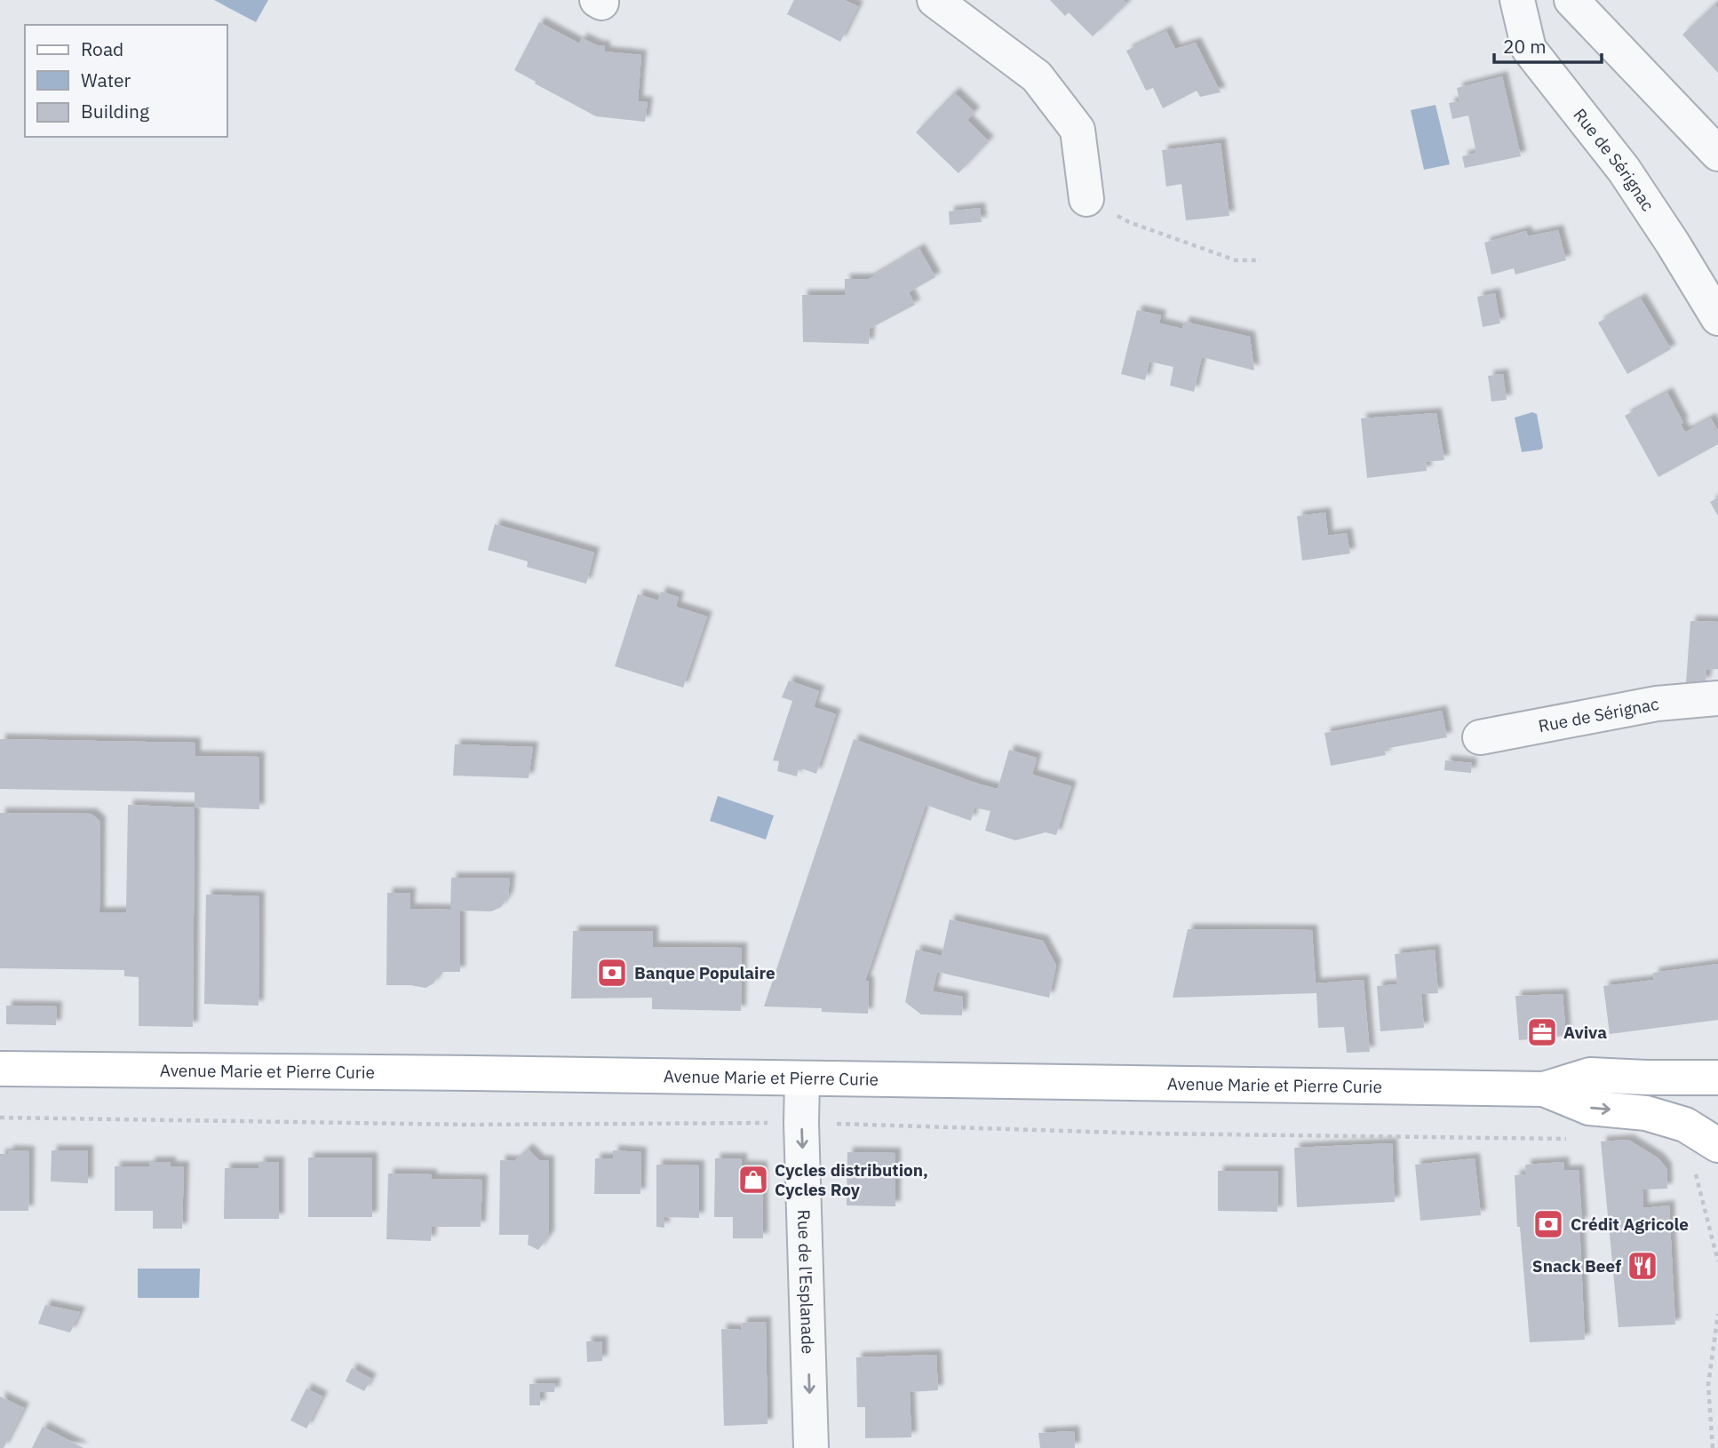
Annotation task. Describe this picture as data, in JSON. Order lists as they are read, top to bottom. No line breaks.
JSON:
{"streets":{"main road":["Avenue Marie et Pierre Curie"],"street":["Rue de Sérignac","Rue de l'Esplanade"]},"crossings":[["Avenue Marie et Pierre Curie","Rue de l'Esplanade"]],"one_way":["Rue de l'Esplanade"],"places":{"bank":["Banque Populaire","Crédit Agricole"],"office":["Aviva"],"shop":["Cycles distribution, Cycles Roy"],"restaurant":["Snack Beef"]},"legend":["Road","Water","Building"],"scale_bar":"20 m"}
